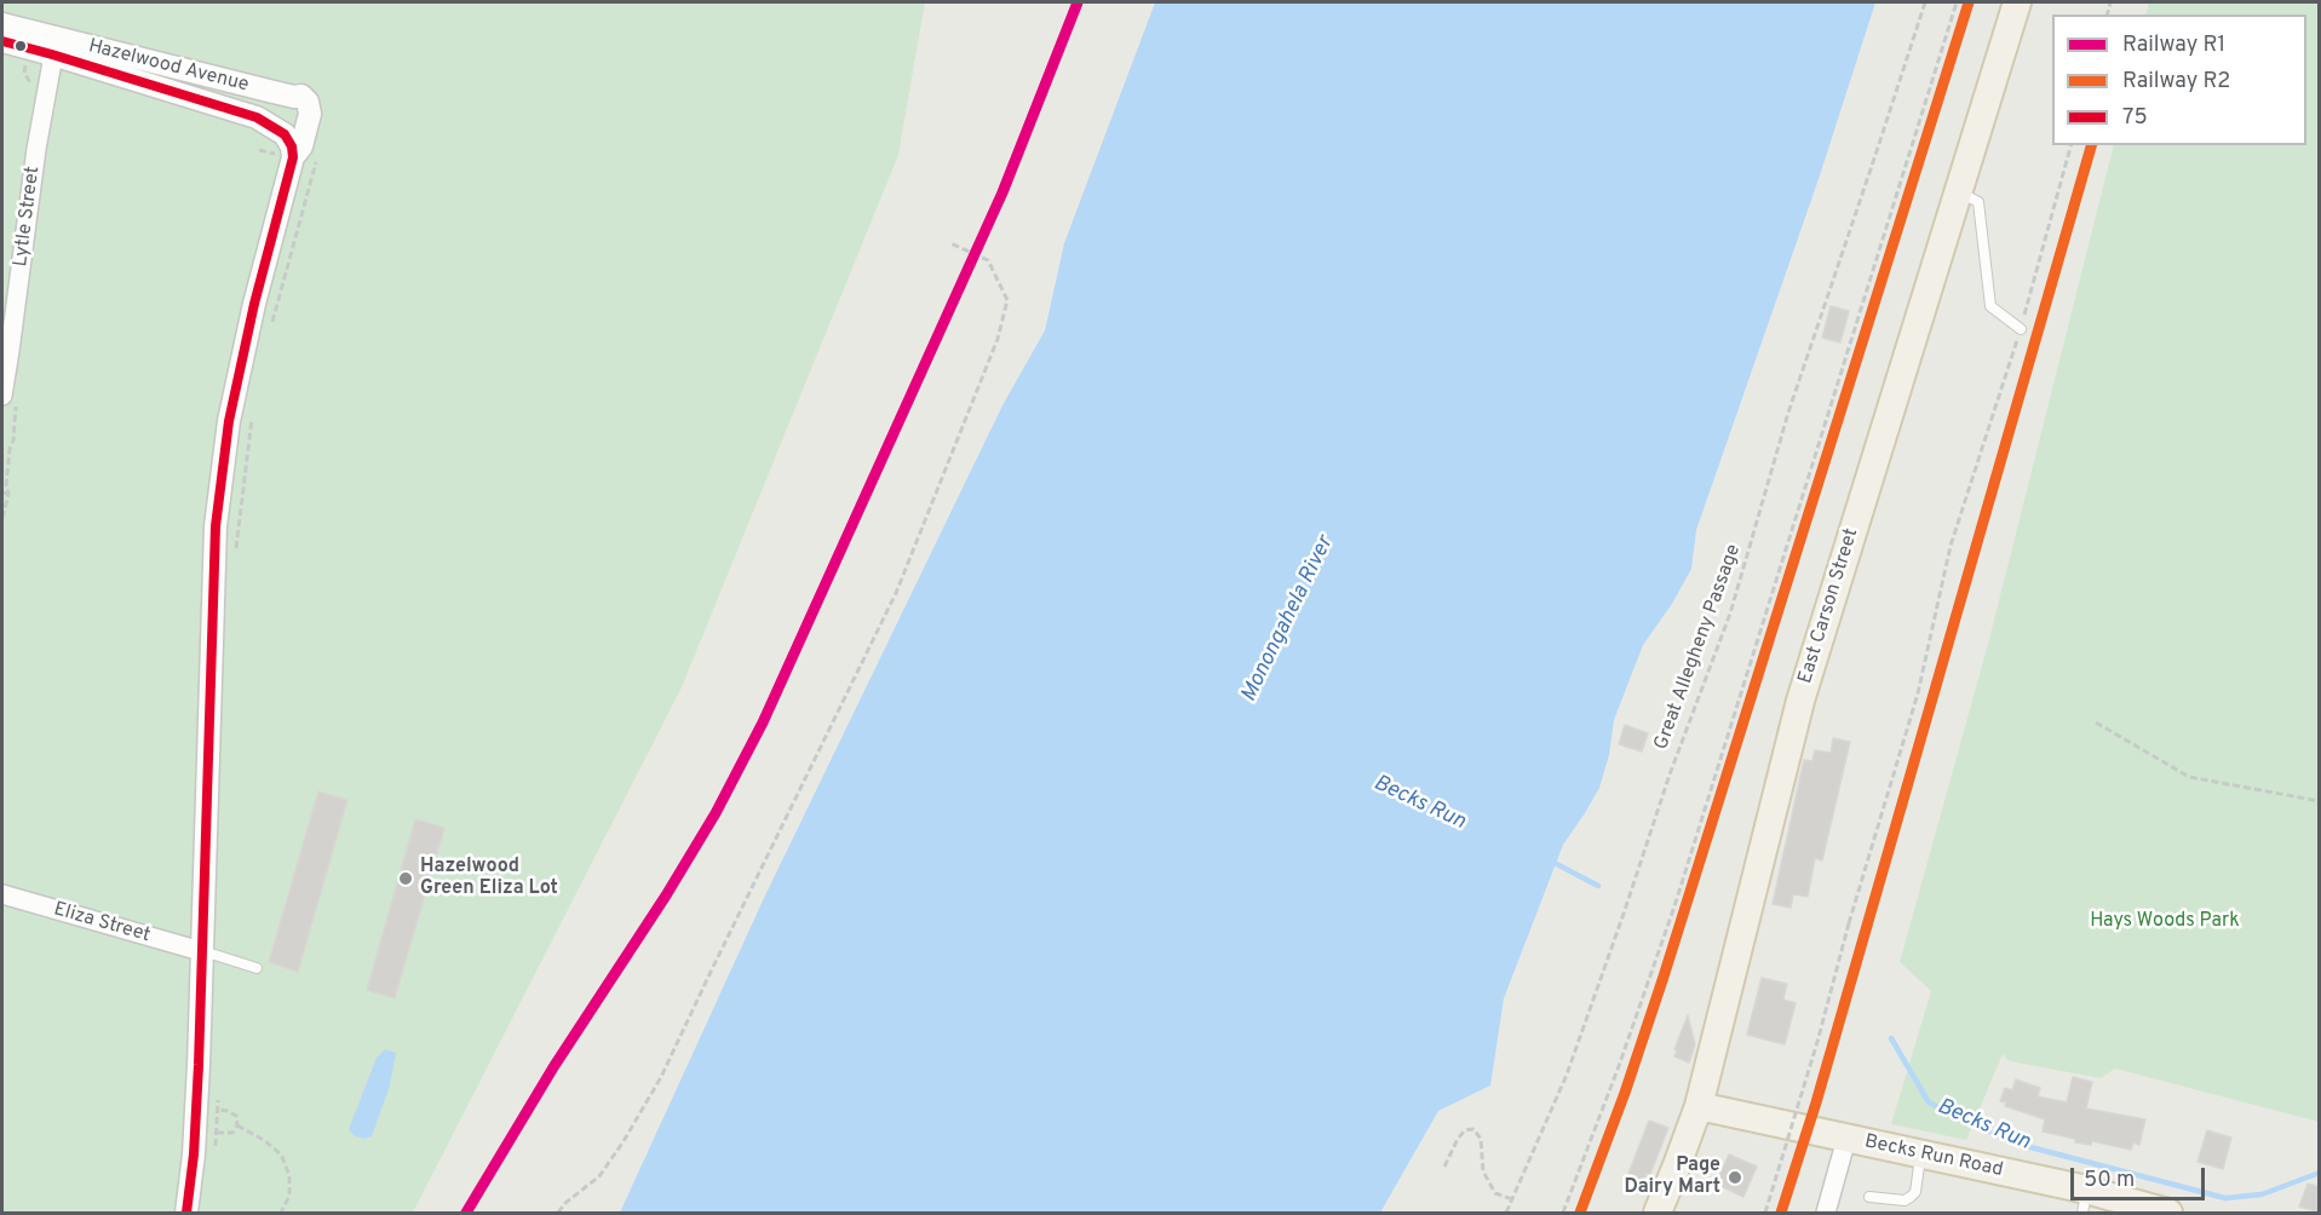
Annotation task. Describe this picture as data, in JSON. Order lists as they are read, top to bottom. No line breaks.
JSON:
{"streets":{"main road":["East Carson Street","Becks Run Road"],"street":["Hazelwood Avenue","Lytle Street","Eliza Street"],"path":["Great Allegheny Passage"]},"crossings":[["Hazelwood Avenue","Lytle Street"],["East Carson Street","Becks Run Road"]],"water":["Monongahela River","Becks Run"],"parks":["Hays Woods Park"],"places":["Hazelwood Green Eliza Lot","Page Dairy Mart"],"lines":["rail line R1","rail line R2","transit line 75"],"legend":["Railway R1","Railway R2","75"],"scale_bar":"50 m"}
